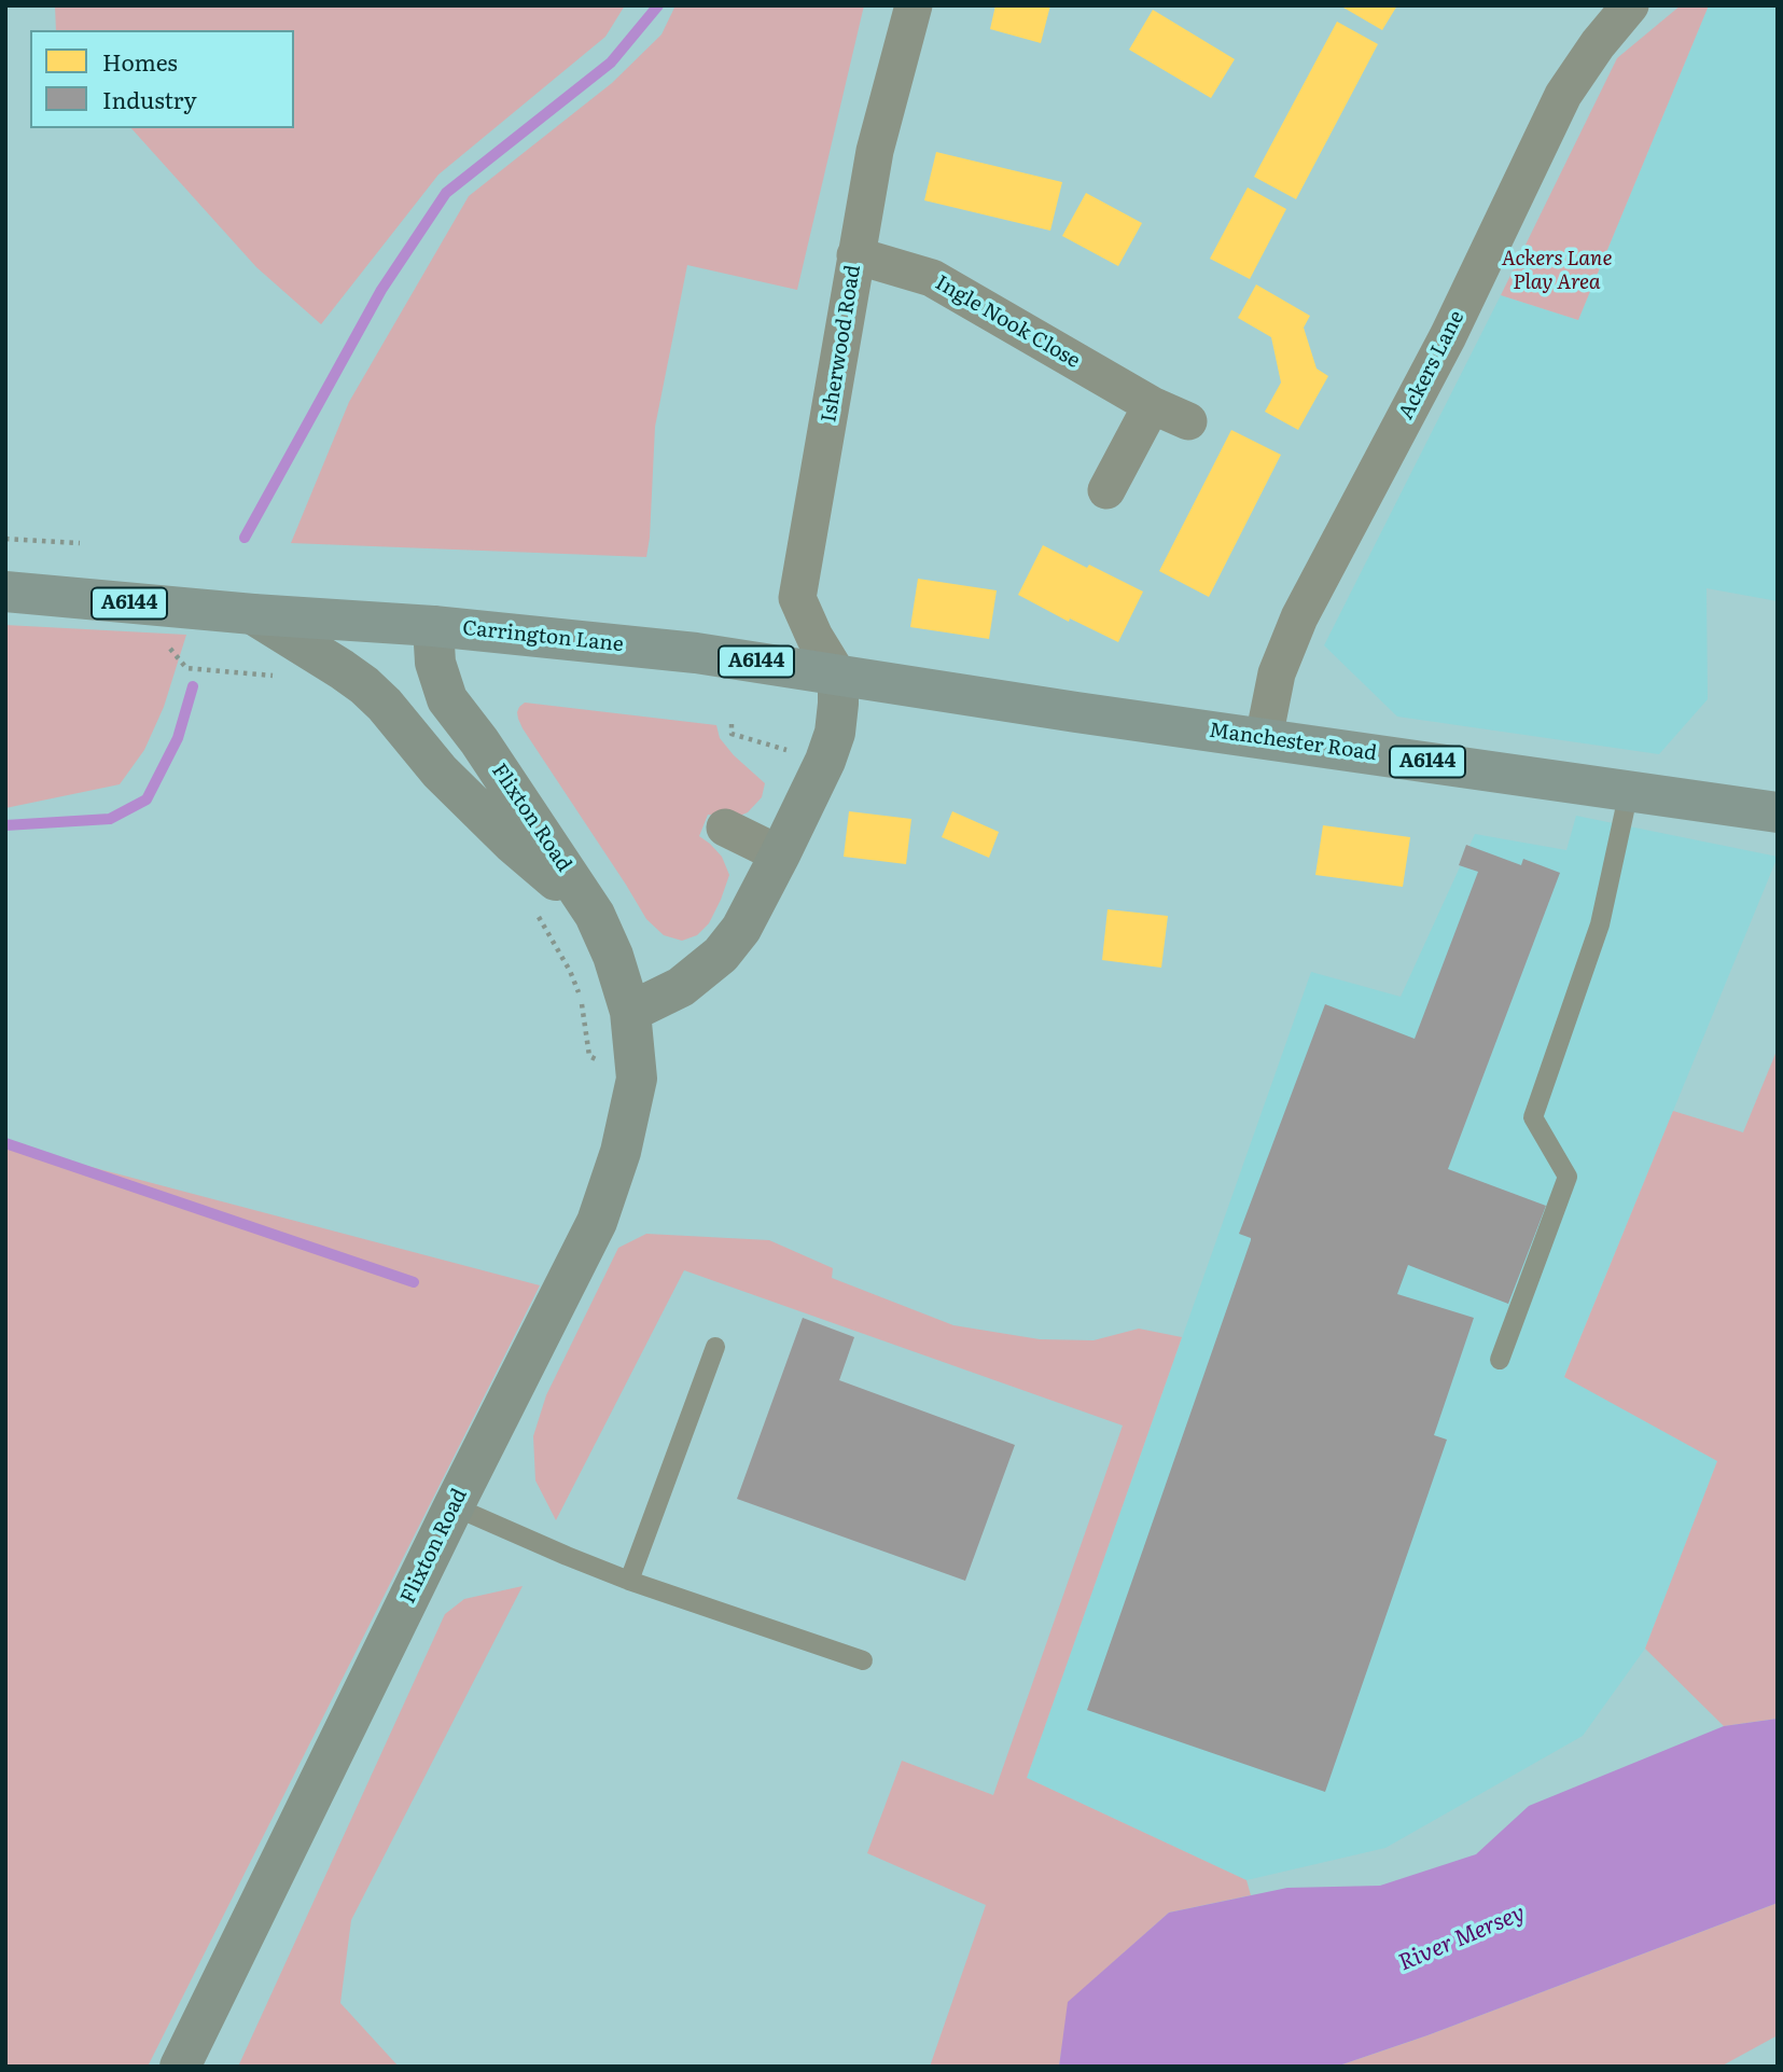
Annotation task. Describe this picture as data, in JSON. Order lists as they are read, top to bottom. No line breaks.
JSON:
{"streets":{"main road":["A6144","Carrington Lane","Manchester Road","Flixton Road"],"street":["Ingle Nook Close","Isherwood Road","Ackers Lane"]},"crossings":[["Ingle Nook Close","Isherwood Road"],["Isherwood Road","Carrington Lane"],["Ackers Lane","Manchester Road"],["A6144","Carrington Lane"],["A6144","Flixton Road"],["Carrington Lane","Manchester Road"],["Carrington Lane","Flixton Road"]],"water":["River Mersey"],"parks":["Ackers Lane Play Area"],"legend":["Homes","Industry"]}
